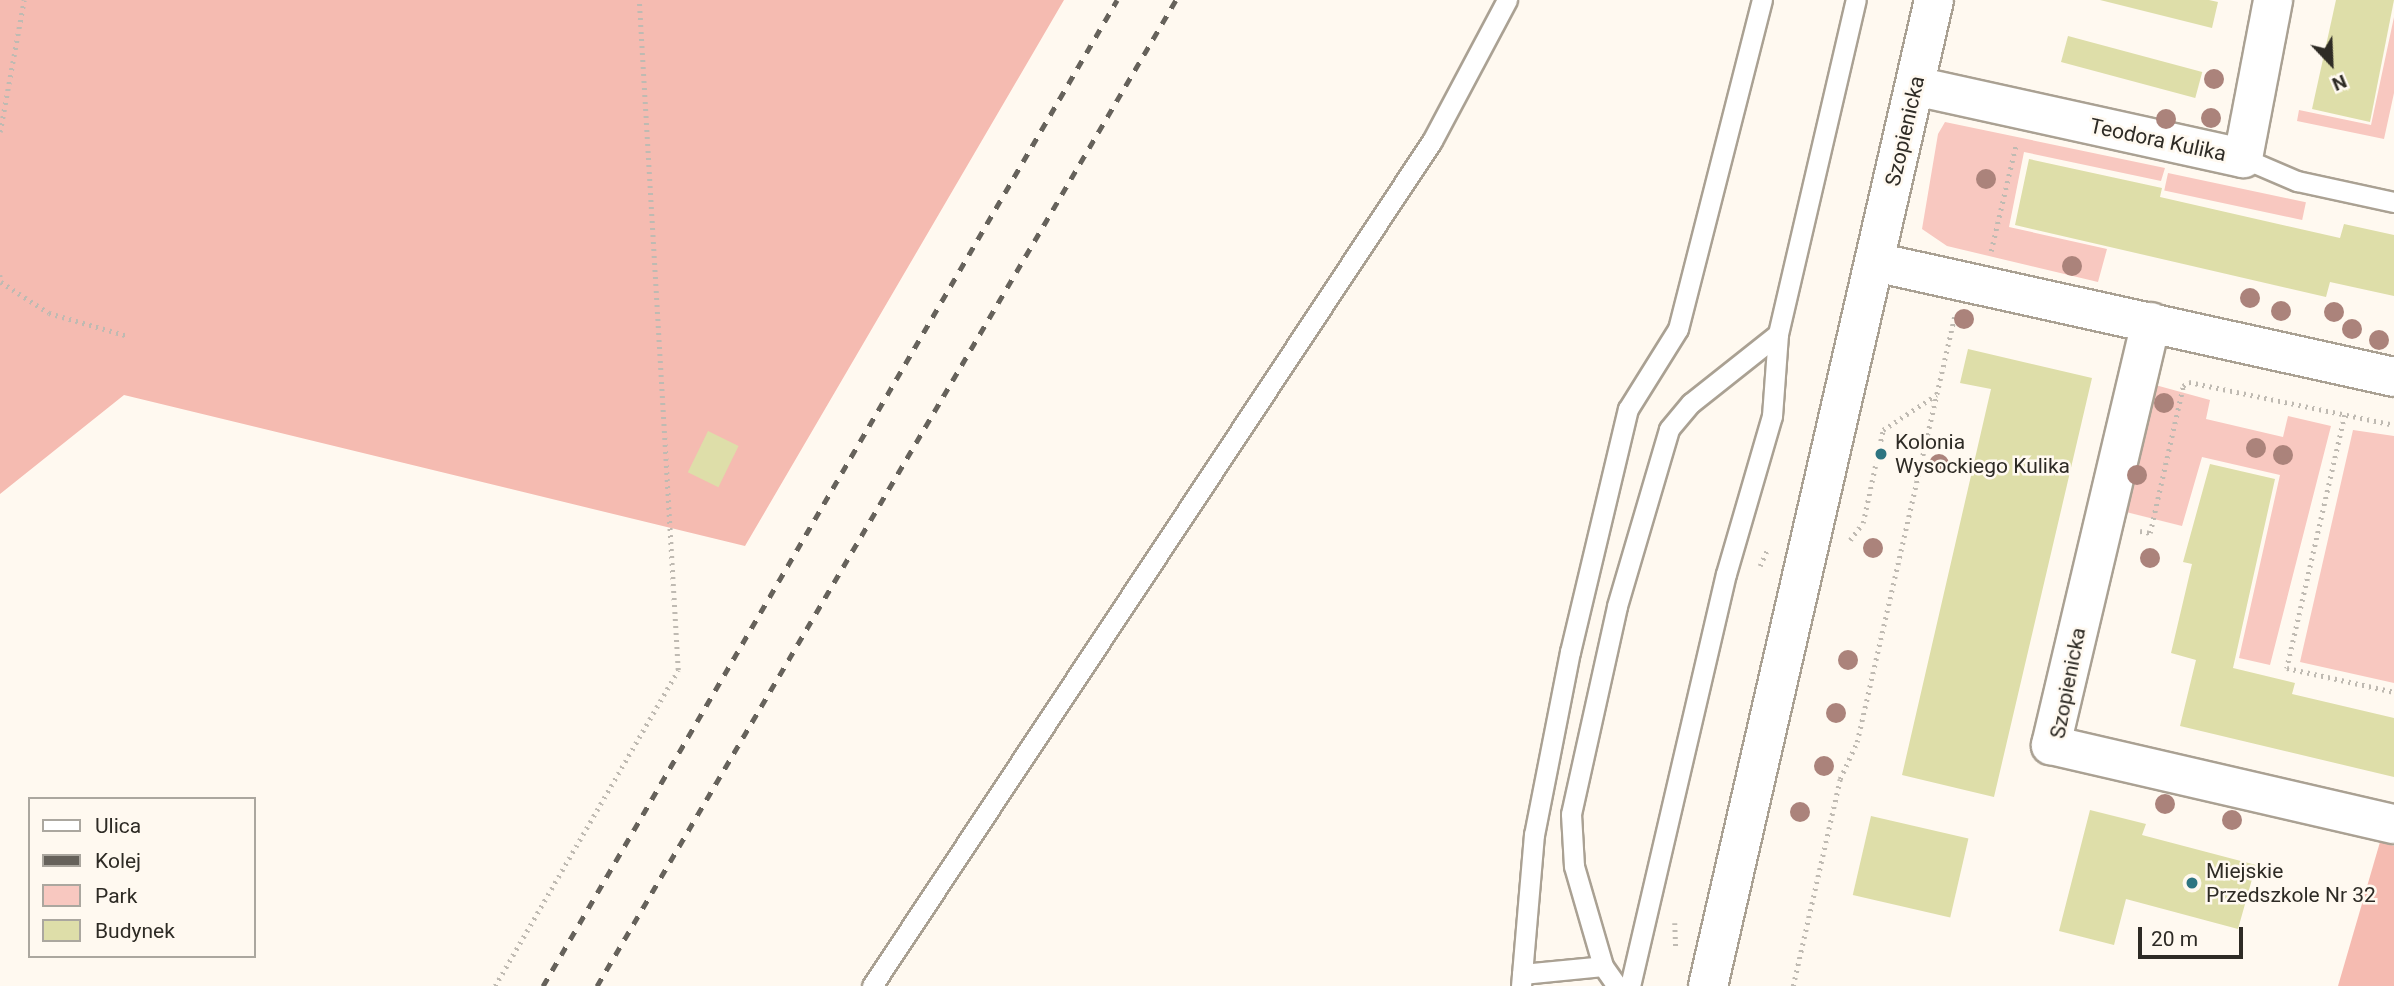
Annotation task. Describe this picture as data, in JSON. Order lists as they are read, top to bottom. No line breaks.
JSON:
{"streets":{"street":["Szopienicka","Teodora Kulika"]},"crossings":[["Szopienicka","Teodora Kulika"]],"places":["Kolonia Wysockiego Kulika","Miejskie Przedszkole Nr 32"],"legend":["Ulica","Kolej","Park","Budynek"],"scale_bar":"20 m","north":"bottom right"}
